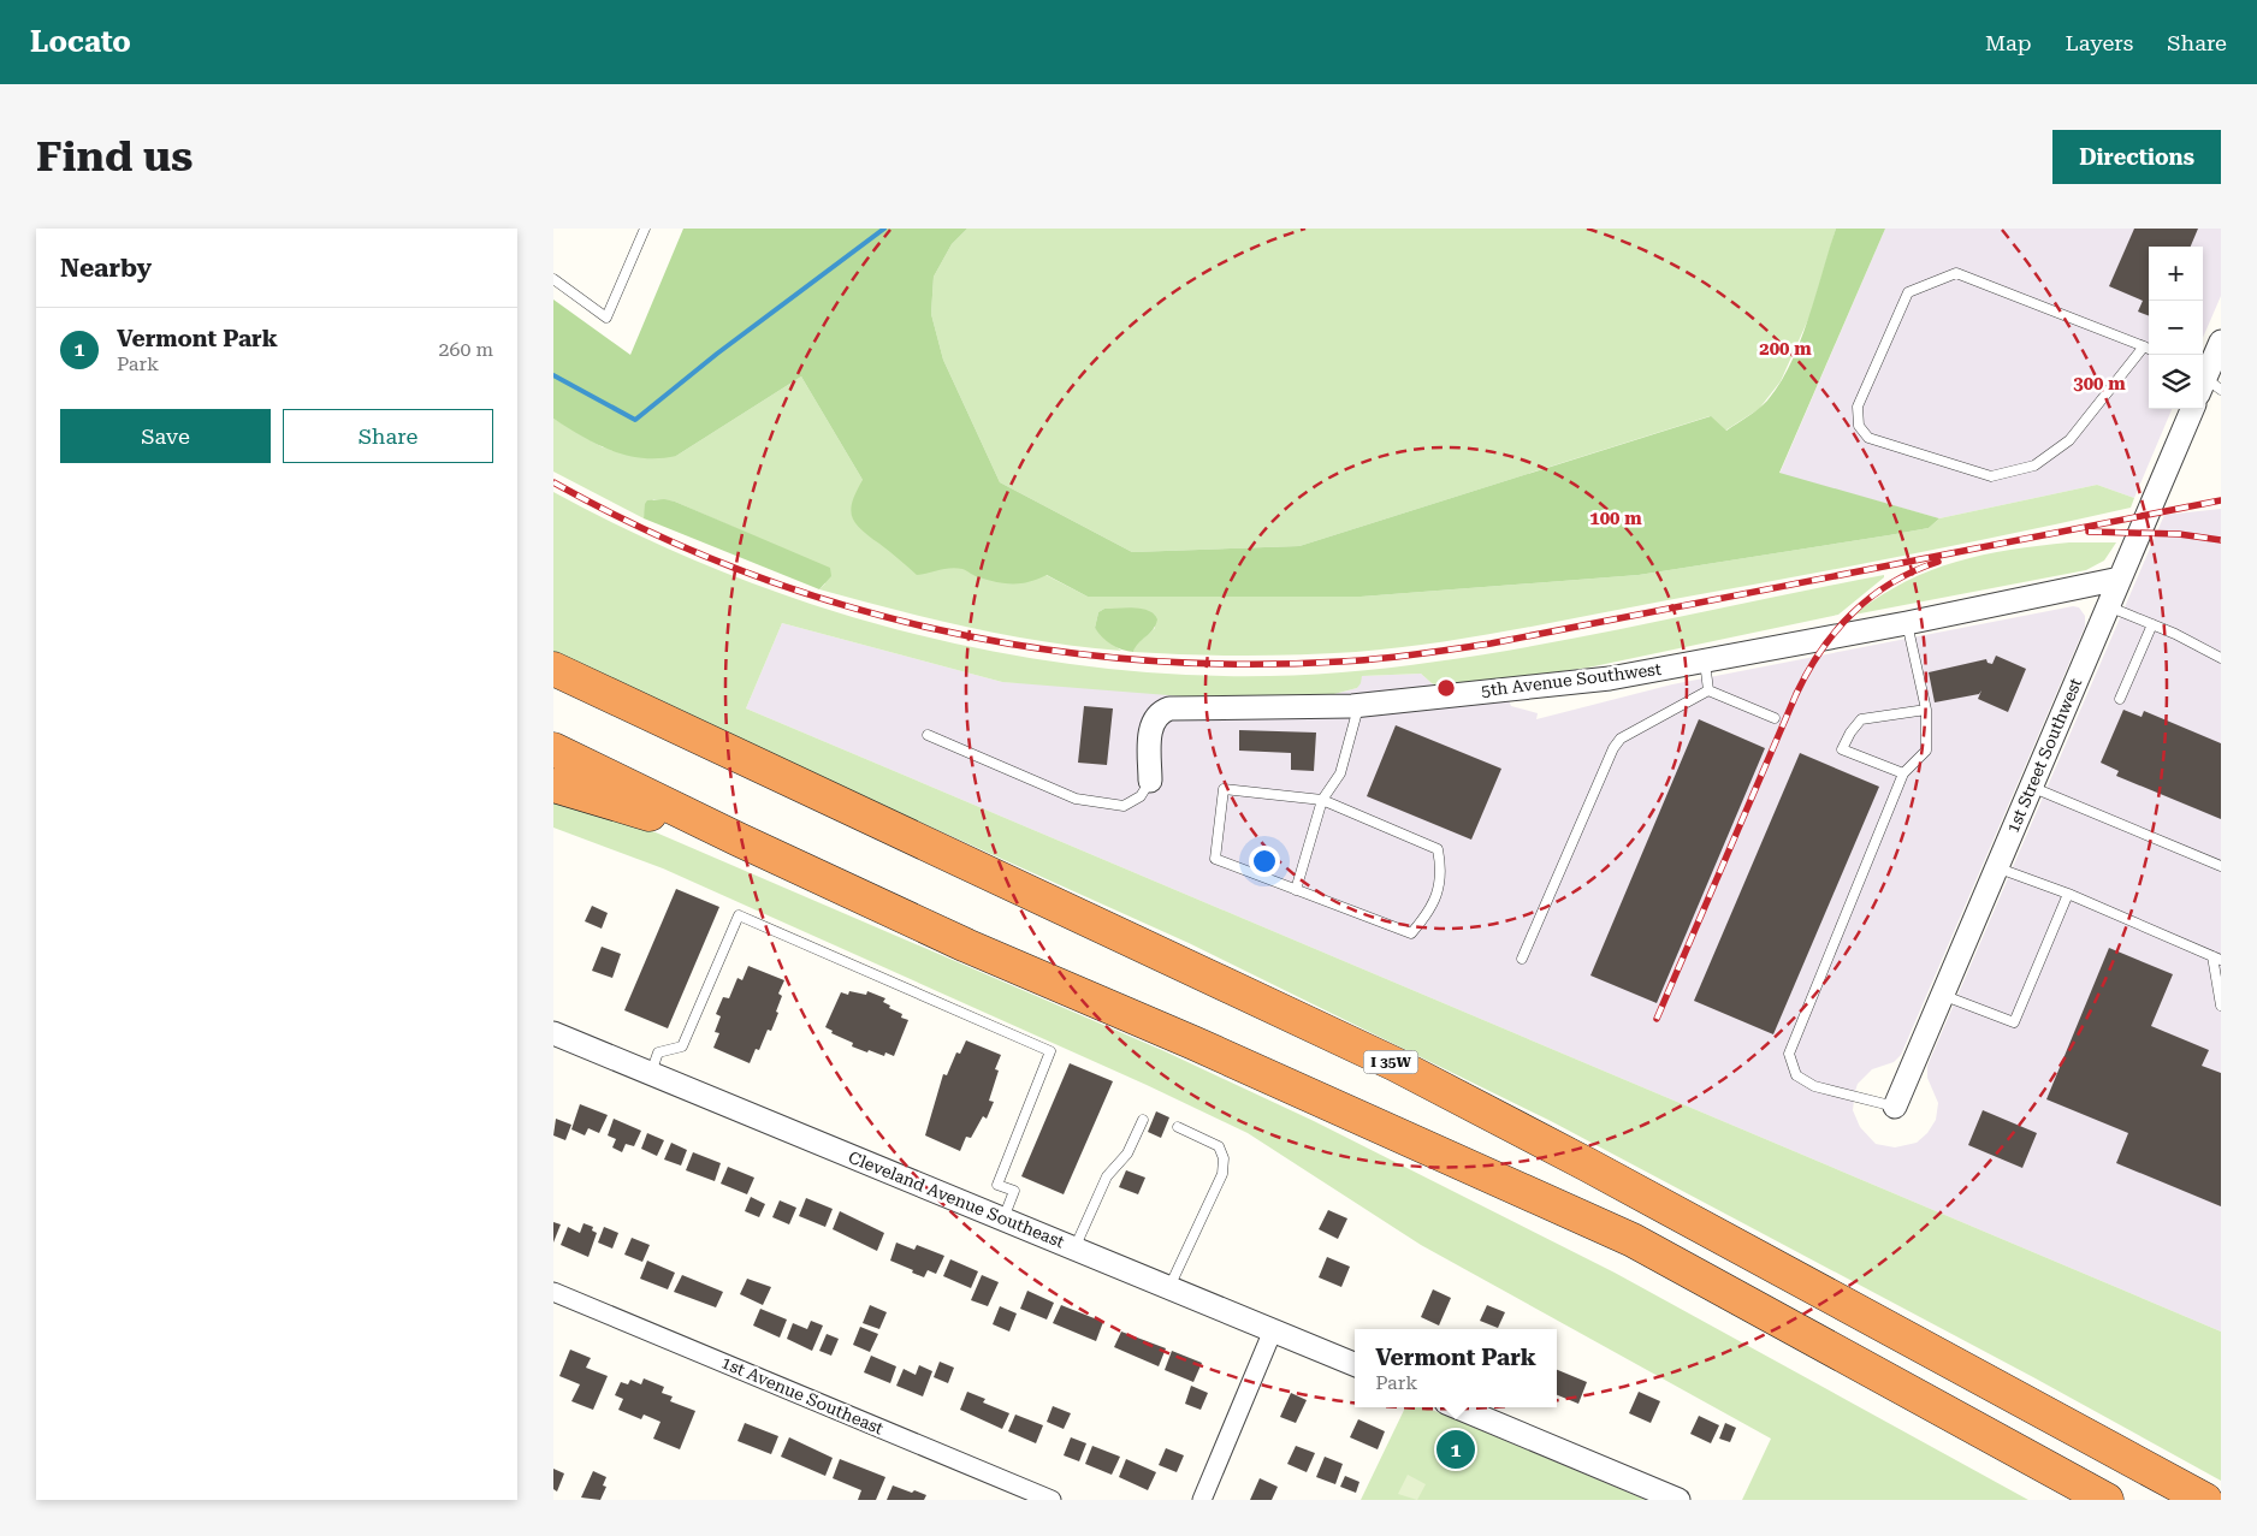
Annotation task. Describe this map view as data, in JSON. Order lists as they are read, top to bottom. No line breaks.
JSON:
{"streets":{"highway":["I 35W"],"street":["5th Avenue Southwest","1st Street Southwest","Cleveland Avenue Southeast","1st Avenue Southeast"]},"crossings":[["5th Avenue Southwest","1st Street Southwest"]],"page":{"header":"Locato","nav":["Map","Layers","Share"],"buttons":["Directions",["Save","Share"]],"title":"Find us","heading":"Nearby","map_buttons":["+","−"],"list":[{"mark":"1","name":"Vermont Park","note":"Park","value":"260 m"}],"popup":["Vermont Park","Park"],"pins":"1"},"rings":["200 m","300 m","100 m"]}
